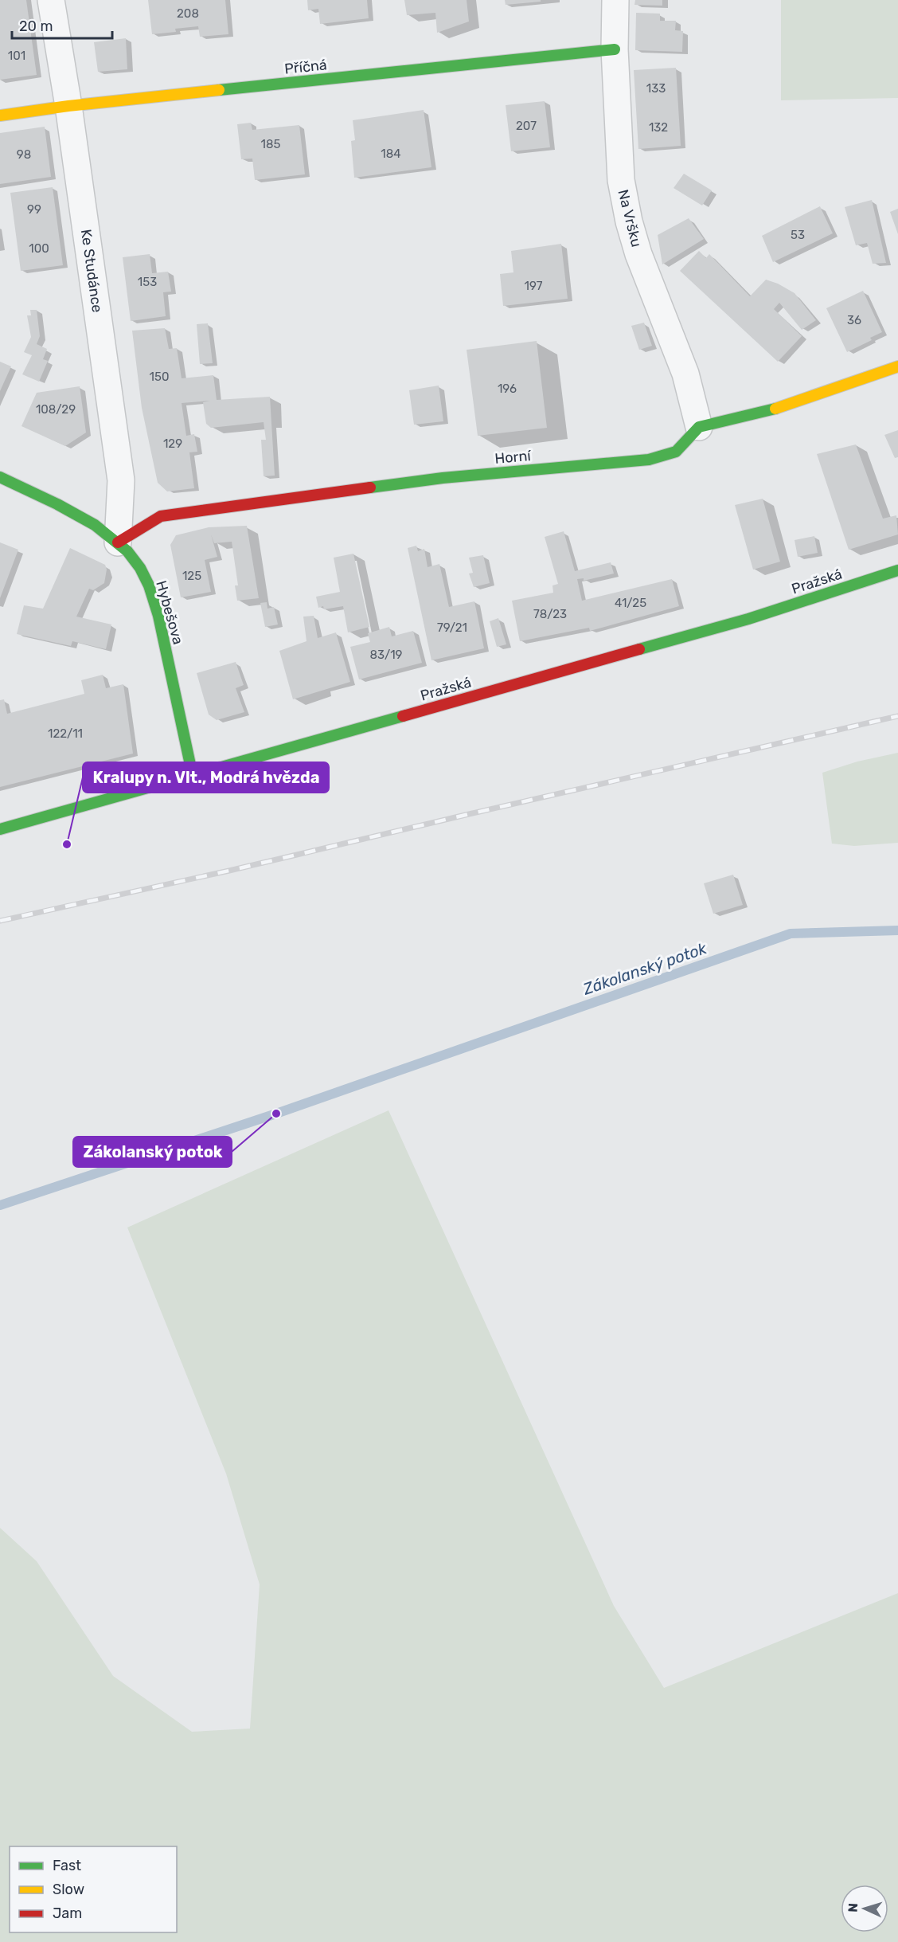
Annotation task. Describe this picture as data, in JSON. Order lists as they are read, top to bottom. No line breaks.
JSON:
{"streets":{"street":["Příčná","Na Vršku","Ke Studánce","Horní","Pražská","Hybešova"]},"crossings":[["Příčná","Na Vršku"],["Příčná","Ke Studánce"],["Na Vršku","Horní"],["Ke Studánce","Horní"],["Ke Studánce","Hybešova"],["Horní","Hybešova"],["Pražská","Hybešova"]],"water":["Zákolanský potok"],"places":["Kralupy n. Vlt., Modrá hvězda","Zákolanský potok"],"house_numbers":["208","101","133","207","132","185","184","98","99","53","100","153","197","36","150","196","108/29","129","125","41/25","78/23","79/21","83/19","122/11"],"legend":["Fast","Slow","Jam"],"scale_bar":"20 m","north":"left"}
